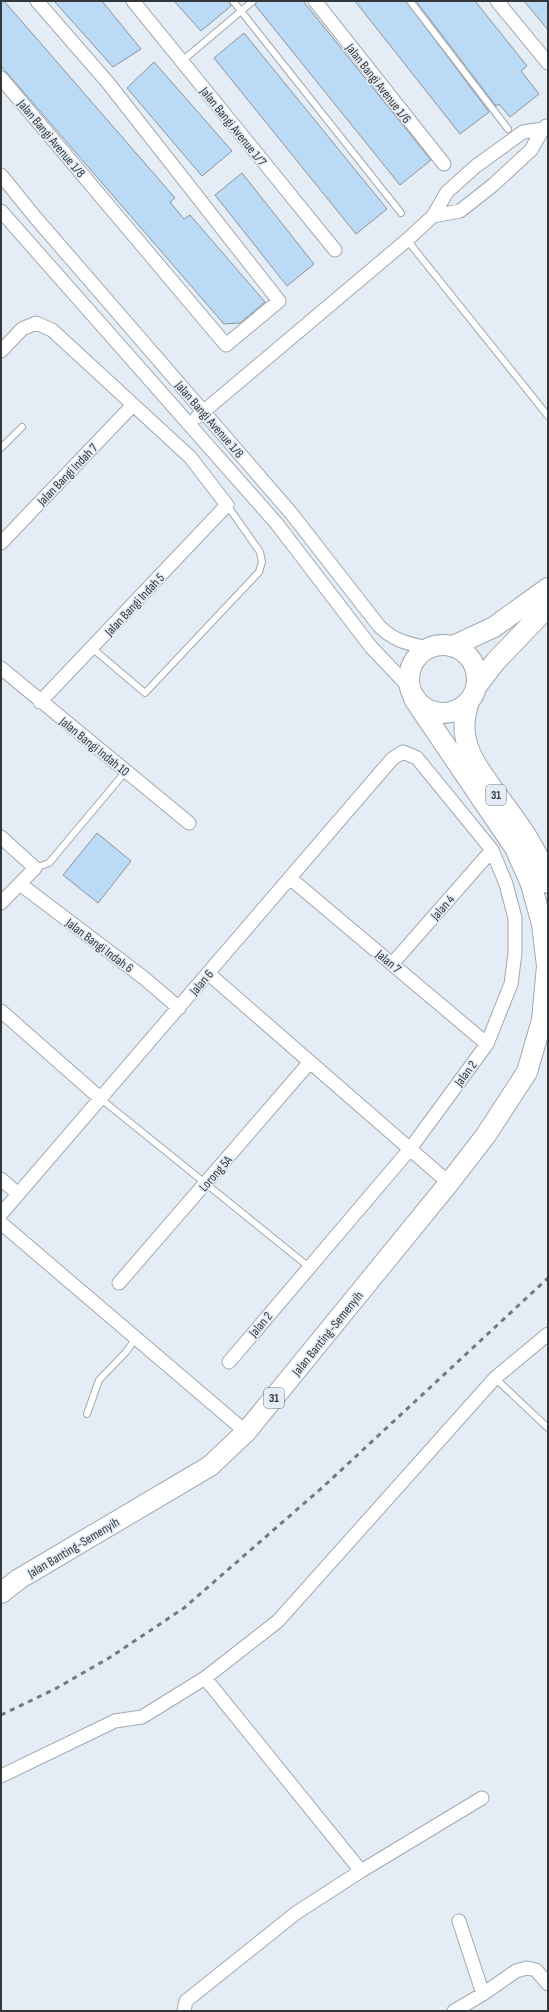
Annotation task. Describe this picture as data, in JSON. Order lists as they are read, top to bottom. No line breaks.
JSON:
{"streets":{"main road":["31","Jalan Banting-Semenyih"],"street":["Jalan Bangi Avenue 1/6","Jalan Bangi Avenue 1/7","Jalan Bangi Avenue 1/8","Jalan Bangi Indah 7","Jalan Bangi Indah 5","Jalan Bangi Indah 10","Jalan 4","Jalan Bangi Indah 6","Jalan 7","Jalan 6","Jalan 2","Lorong 5A"]},"crossings":[["Jalan Bangi Avenue 1/8","31"],["Jalan Bangi Avenue 1/8","Jalan Banting-Semenyih"],["Jalan Bangi Indah 5","Jalan Bangi Indah 10"],["31","Jalan Banting-Semenyih"],["Jalan 4","Jalan 7"],["Jalan 4","Jalan 2"],["Jalan Bangi Indah 6","Jalan 6"],["Jalan 7","Jalan 6"],["Jalan 7","Jalan 2"],["Jalan 6","Jalan 2"]]}
